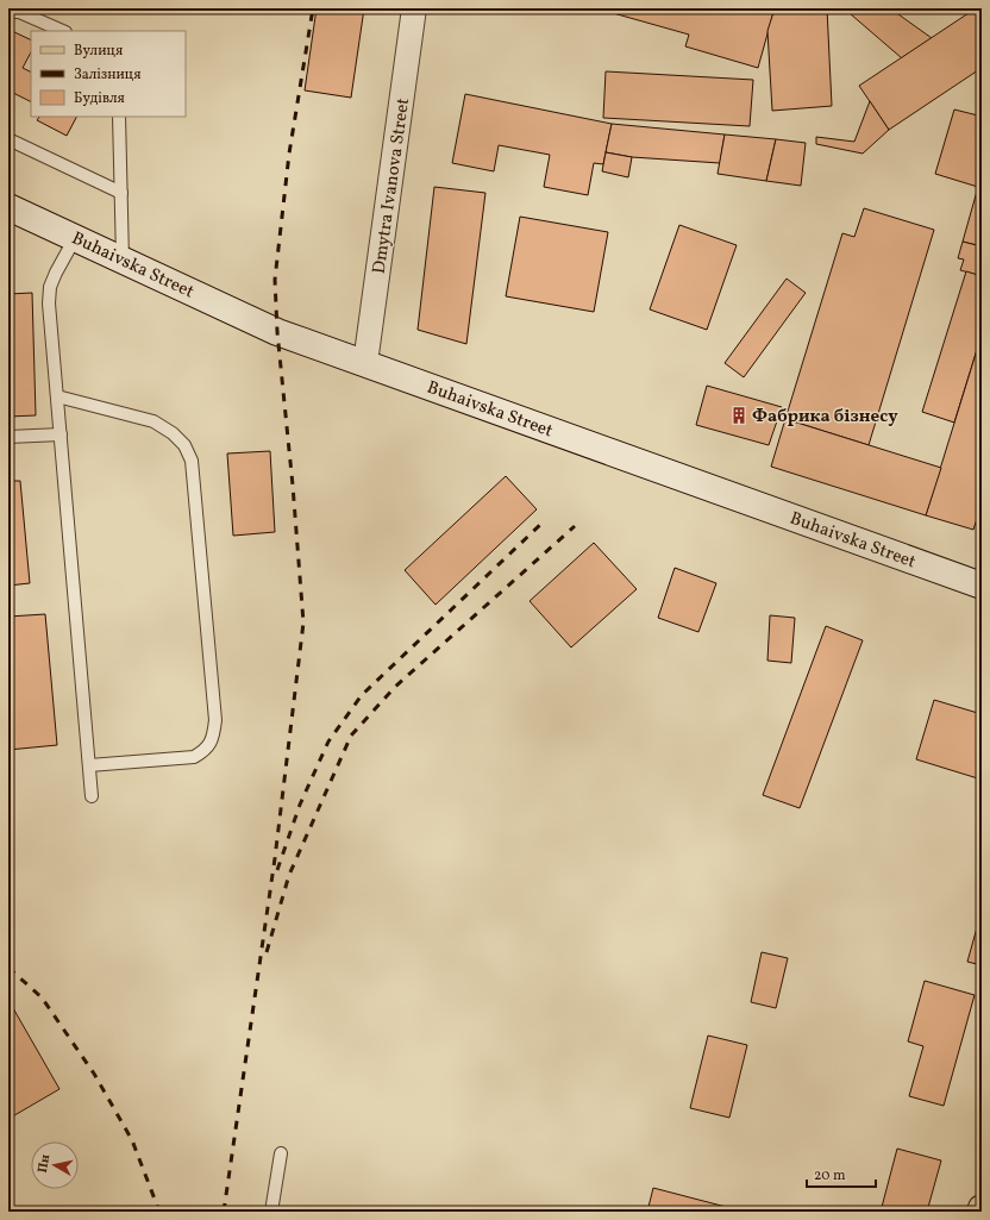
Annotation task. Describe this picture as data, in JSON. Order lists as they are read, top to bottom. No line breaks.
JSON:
{"streets":{"main road":["Buhaivska Street"],"street":["Dmytra Ivanova Street"]},"crossings":[["Dmytra Ivanova Street","Buhaivska Street"]],"places":{"building":["Фабрика бізнесу"]},"legend":["Вулиця","Залізниця","Будівля"],"scale_bar":"20 m","north":"left"}
